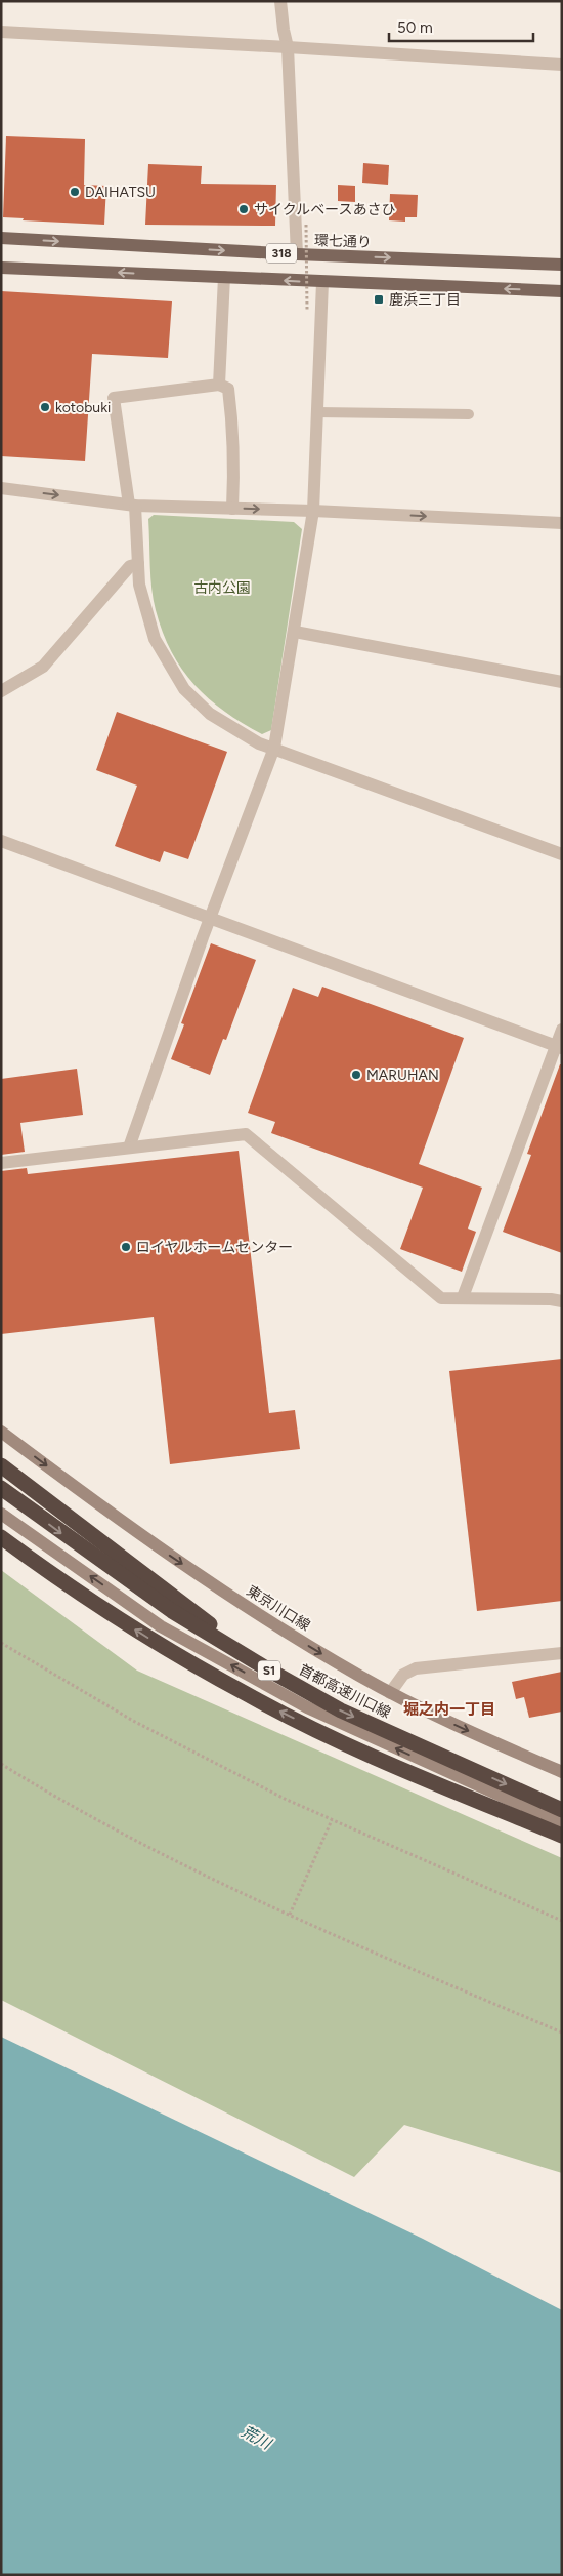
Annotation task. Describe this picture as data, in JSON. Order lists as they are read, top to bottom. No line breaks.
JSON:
{"streets":{"highway":["S1","首都高速川口線"],"main road":["環七通り","318","東京川口線"]},"districts":["堀之内一丁目"],"water":["荒川"],"parks":["古内公園"],"places":{"other":["DAIHATSU","サイクルベースあさひ","kotobuki","MARUHAN","ロイヤルホームセンター"],"transit":["鹿浜三丁目"]},"scale_bar":"50 m"}
